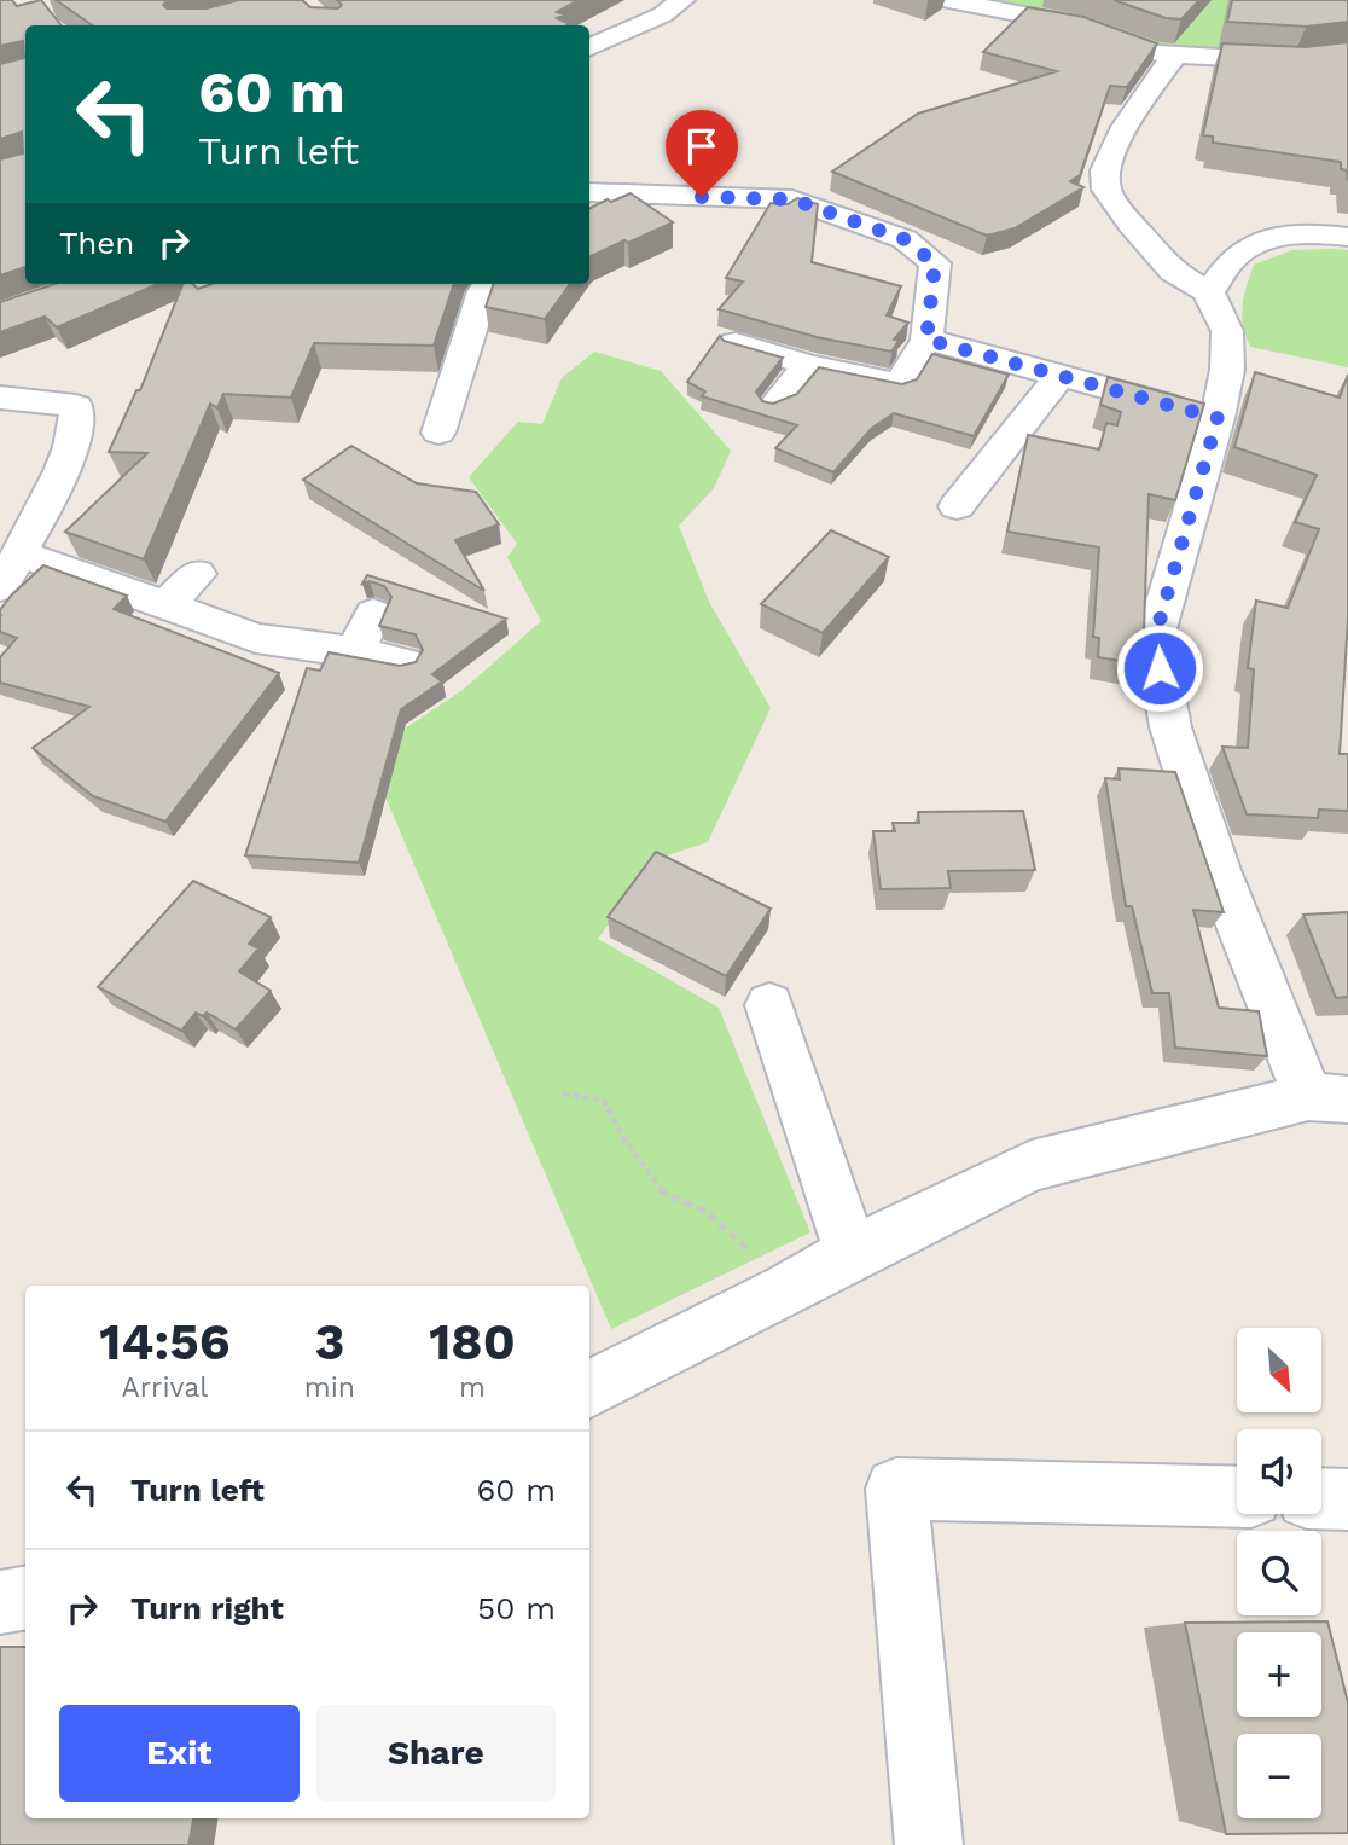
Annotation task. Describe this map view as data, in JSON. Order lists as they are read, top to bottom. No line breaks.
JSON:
{"north":"bottom right","page":{"turn":["60 m","Turn left"],"then":"Then","eta":["14:56","Arrival","3","min","180","m"],"map_buttons":["+","−"],"list":[{"name":"Turn left","value":"60 m"},{"name":"Turn right","value":"50 m"}],"buttons":["Exit","Share"]}}
